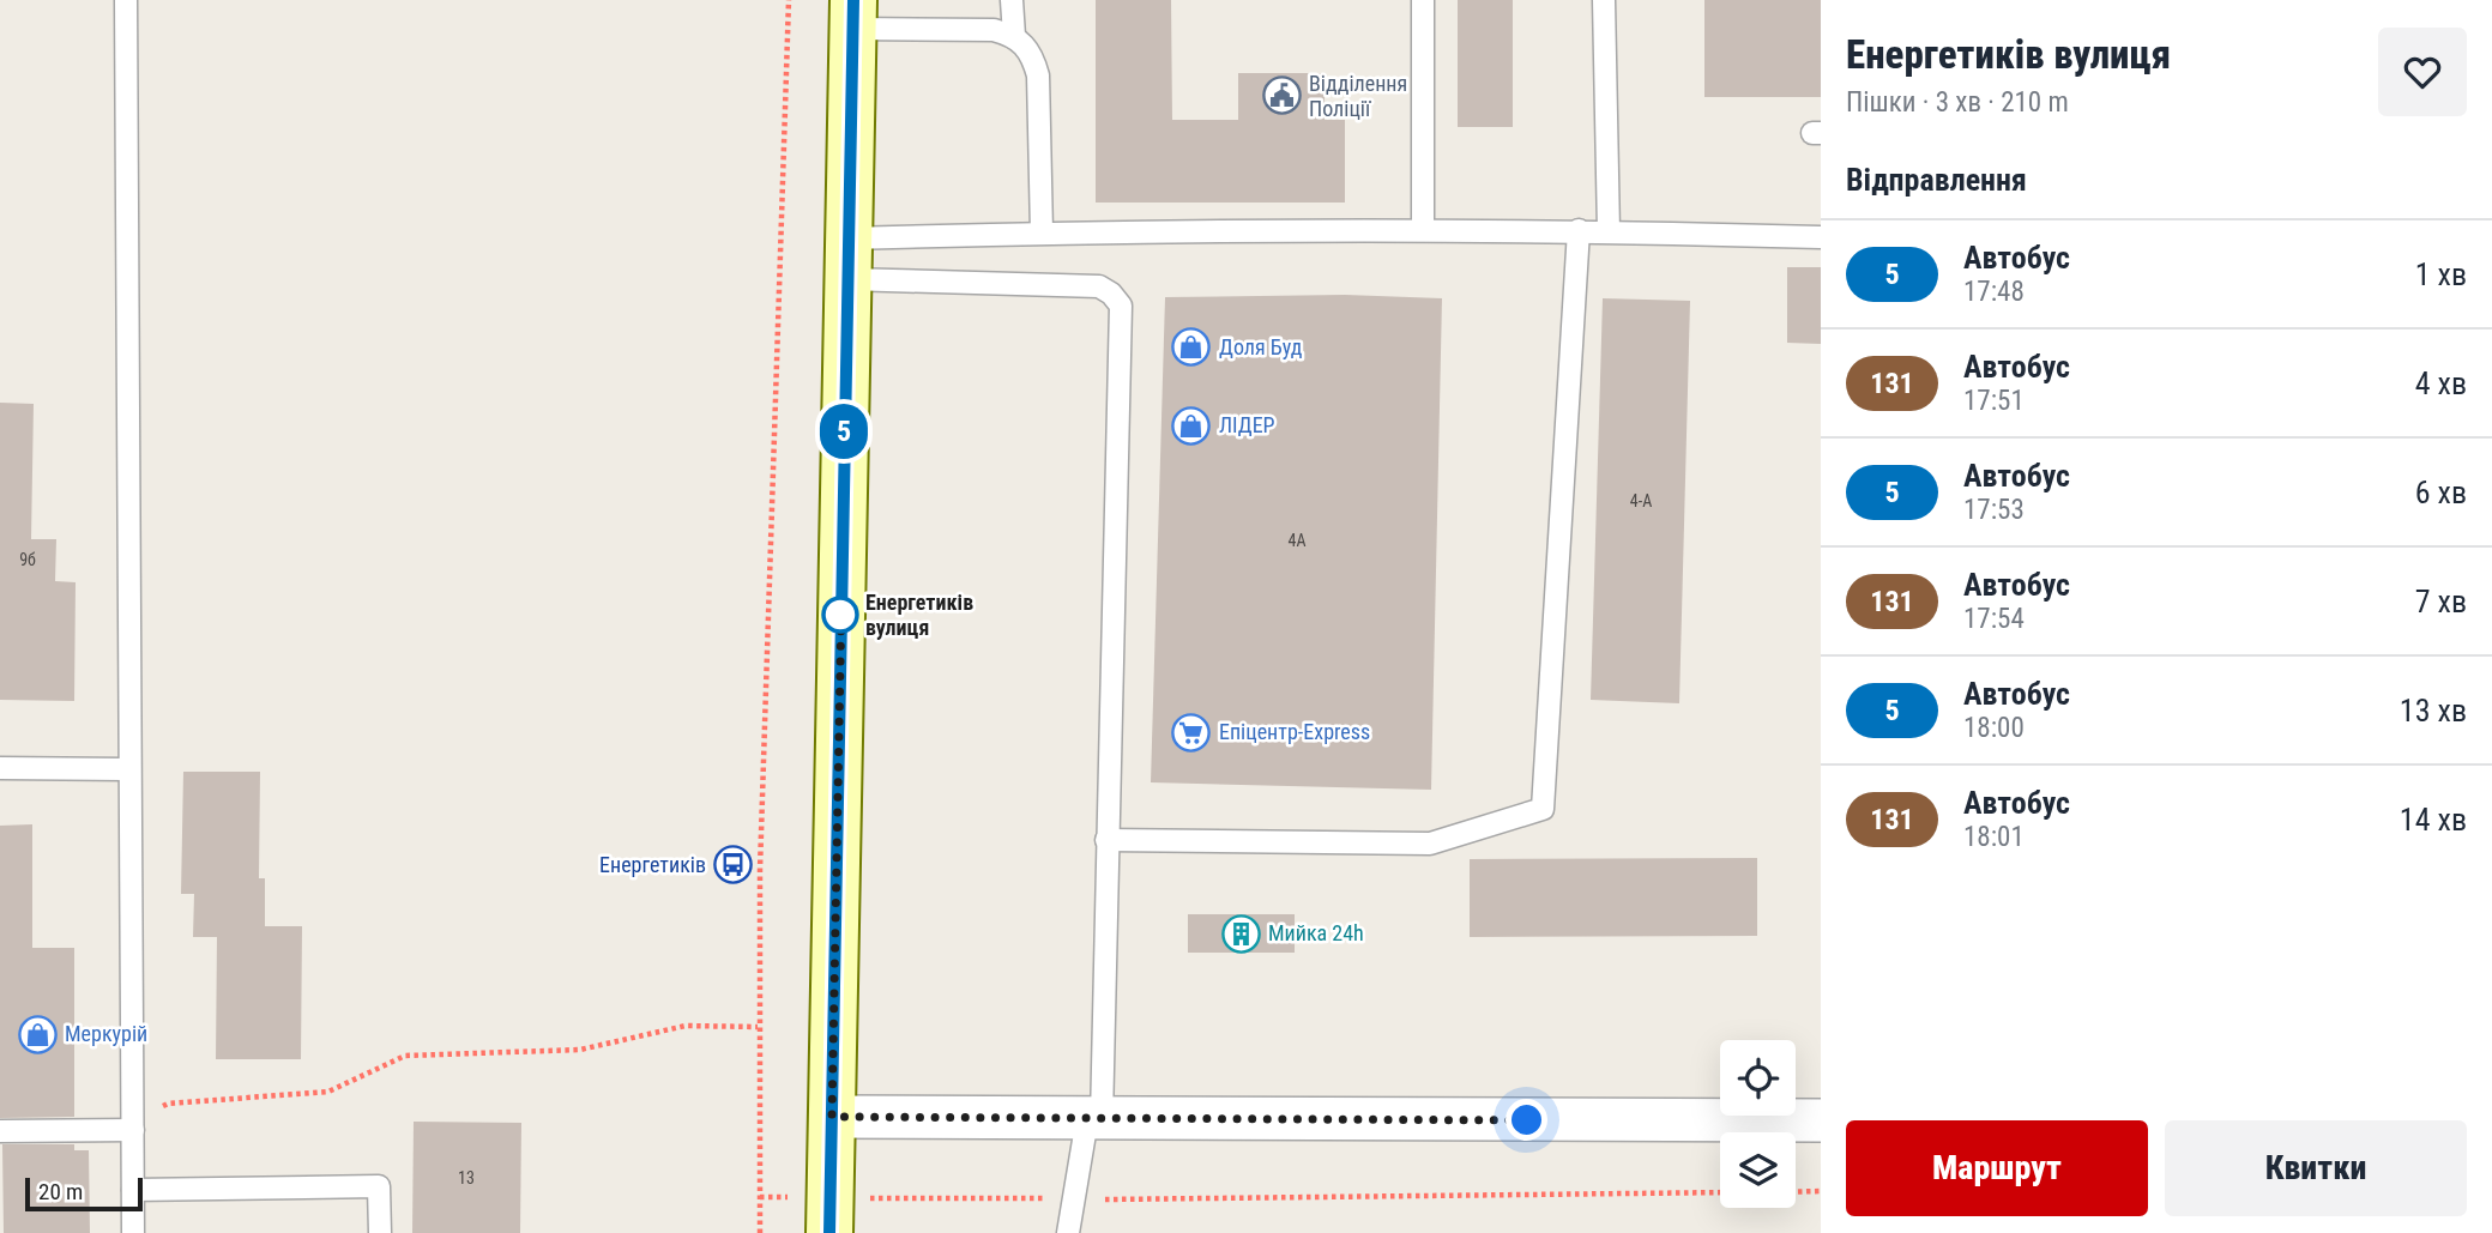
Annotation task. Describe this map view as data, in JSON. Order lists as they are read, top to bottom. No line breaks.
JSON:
{"places":{"public building":["Відділення Поліції"],"shop":["Доля Буд","ЛІДЕР","Меркурій"],"other":["Енергетиків вулиця"],"supermarket":["Епіцентр-Express"],"bus stop":["Енергетиків"],"building":["Мийка 24һ"]},"lines":["bus line 5"],"house_numbers":["4-А","4А","9б","13"],"scale_bar":"20 m","page":{"on_map":"5","heading":[["Енергетиків вулиця","Пішки · 3 хв · 210 m"],"Відправлення"],"list":[{"mark":"5","name":"Автобус","note":"17:48","value":"1 хв"},{"mark":"131","name":"Автобус","note":"17:51","value":"4 хв"},{"mark":"5","name":"Автобус","note":"17:53","value":"6 хв"},{"mark":"131","name":"Автобус","note":"17:54","value":"7 хв"},{"mark":"5","name":"Автобус","note":"18:00","value":"13 хв"},{"mark":"131","name":"Автобус","note":"18:01","value":"14 хв"}],"buttons":["Маршрут","Квитки"],"scale":"20 m"}}
